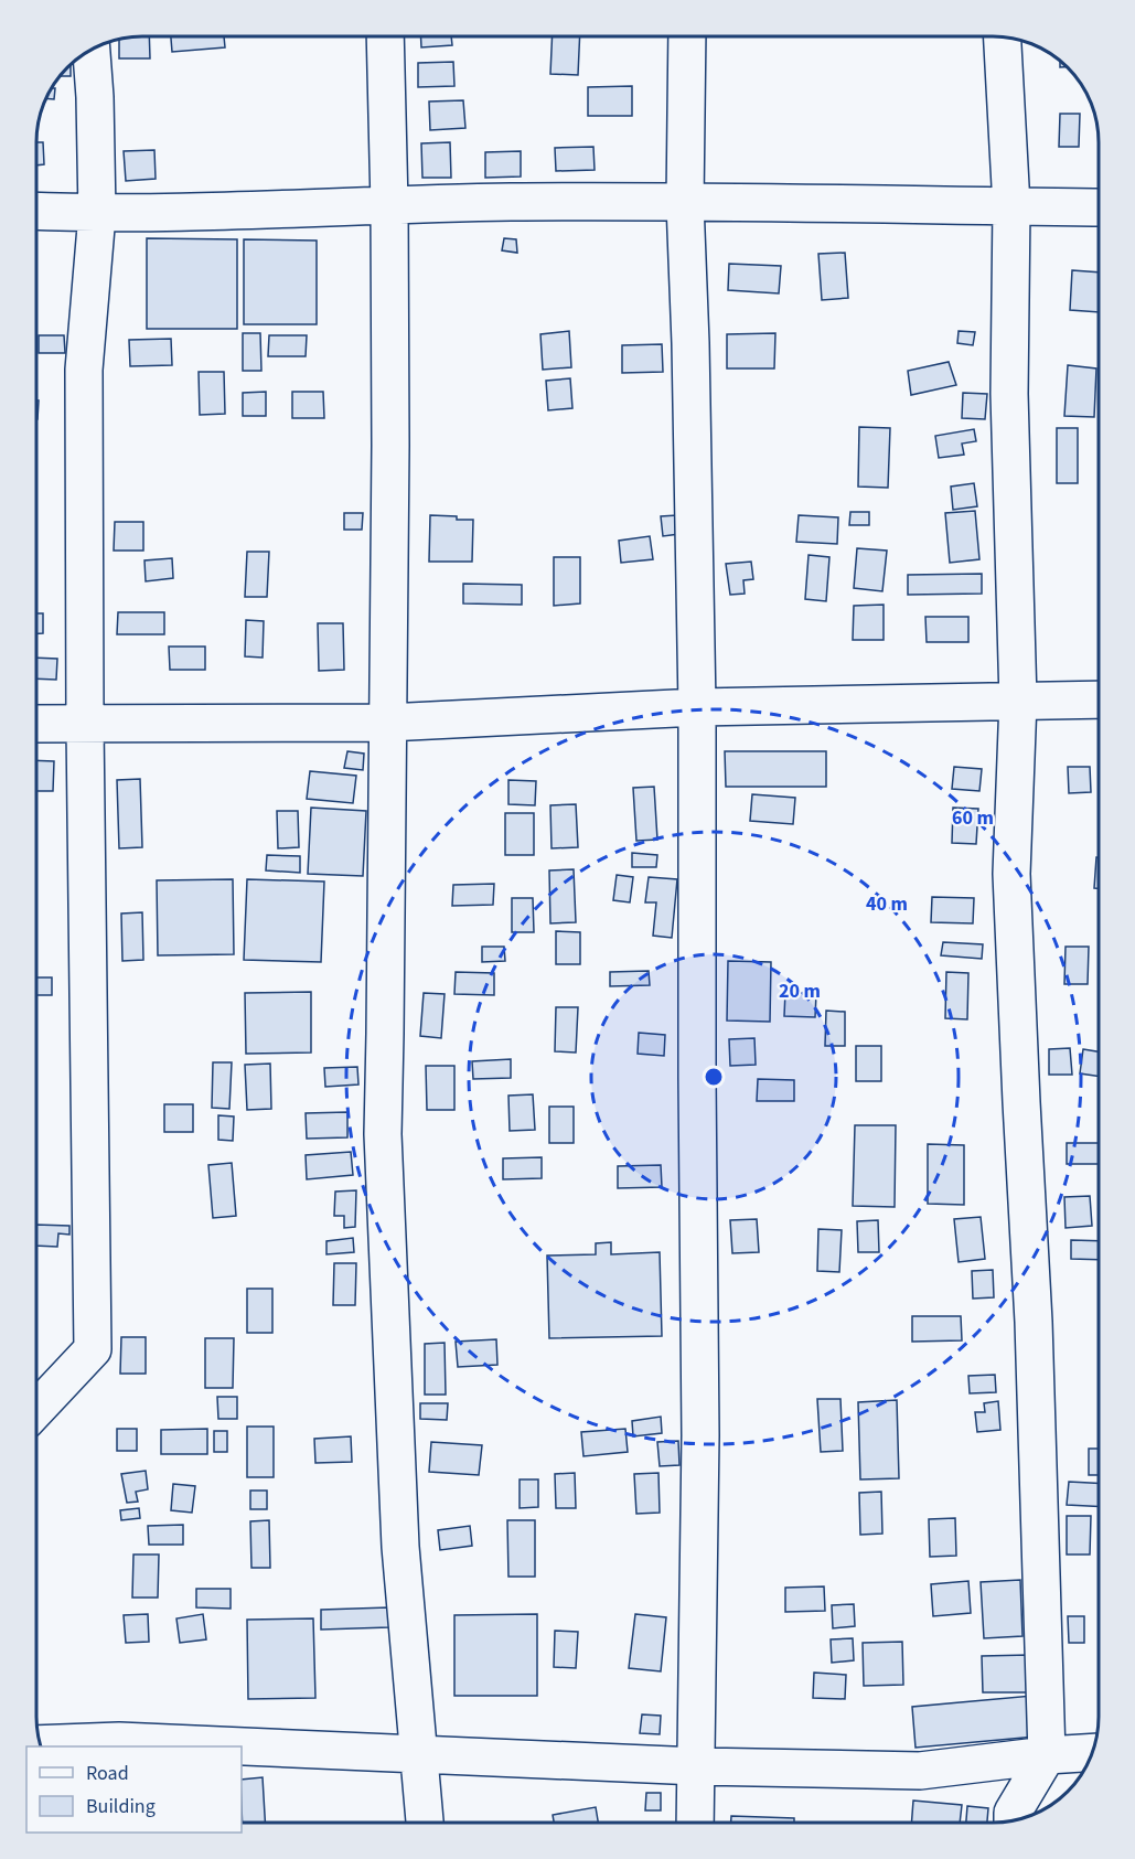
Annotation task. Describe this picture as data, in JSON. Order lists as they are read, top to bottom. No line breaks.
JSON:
{"legend":["Road","Building"],"rings":["60 m","40 m","20 m"]}
